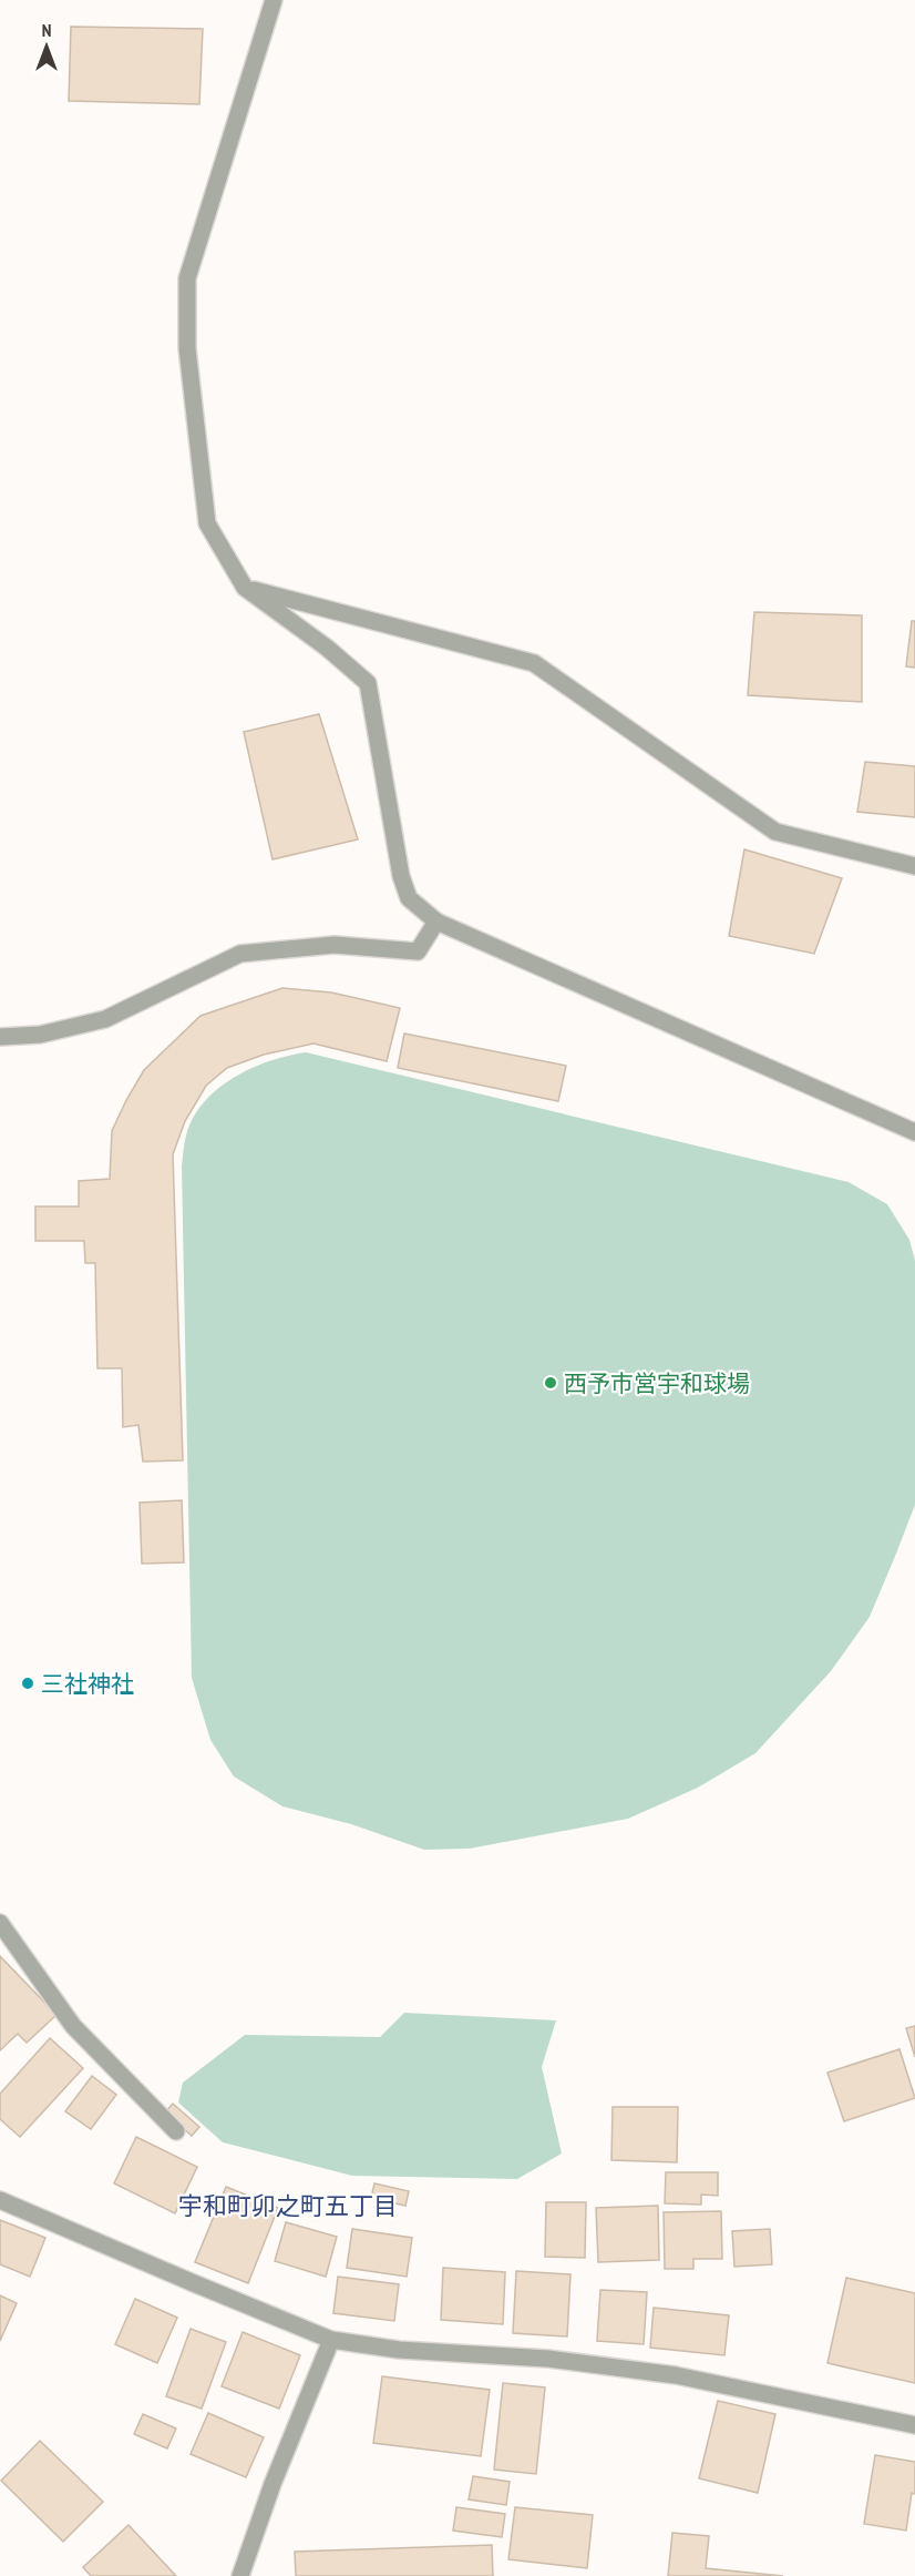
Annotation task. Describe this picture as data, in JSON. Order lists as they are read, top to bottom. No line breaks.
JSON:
{"districts":["宇和町卯之町五丁目"],"places":["西予市営宇和球場","三社神社"],"north":"top"}
